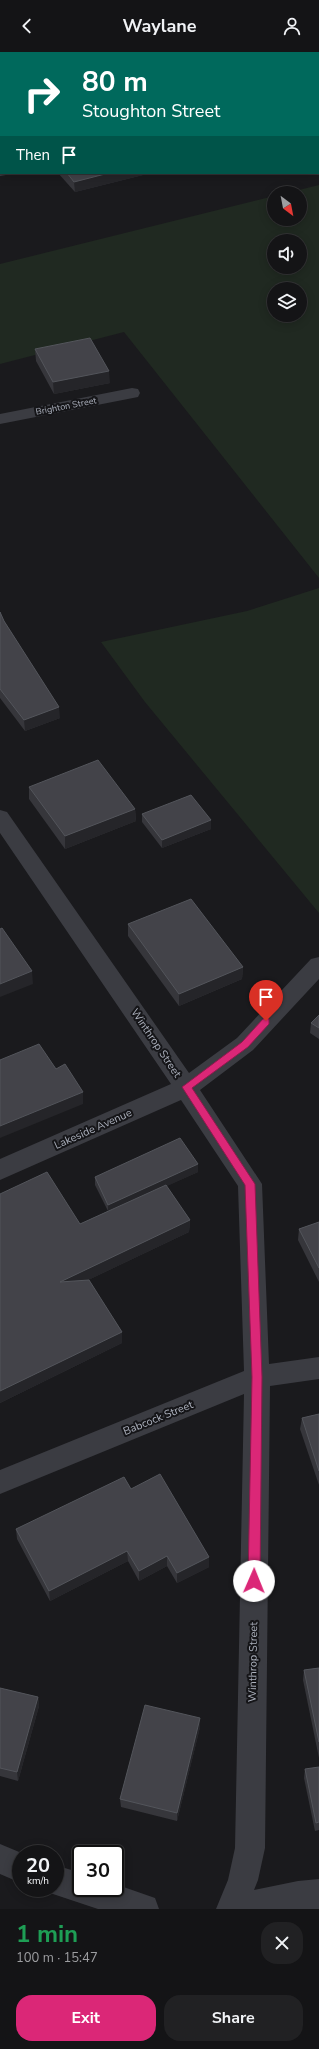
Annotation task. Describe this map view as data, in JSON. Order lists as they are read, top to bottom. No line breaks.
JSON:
{"streets":{"street":["Brighton Street","Winthrop Street","Lakeside Avenue","Babcock Street"]},"crossings":[["Winthrop Street","Lakeside Avenue"],["Winthrop Street","Babcock Street"]],"north":"bottom right","page":{"header":"Waylane","turn":["80 m","Stoughton Street"],"then":"Then","speed":"20 km/h","limit":"30","heading":["1 min","100 m · 15:47"],"buttons":["Exit","Share"]}}
